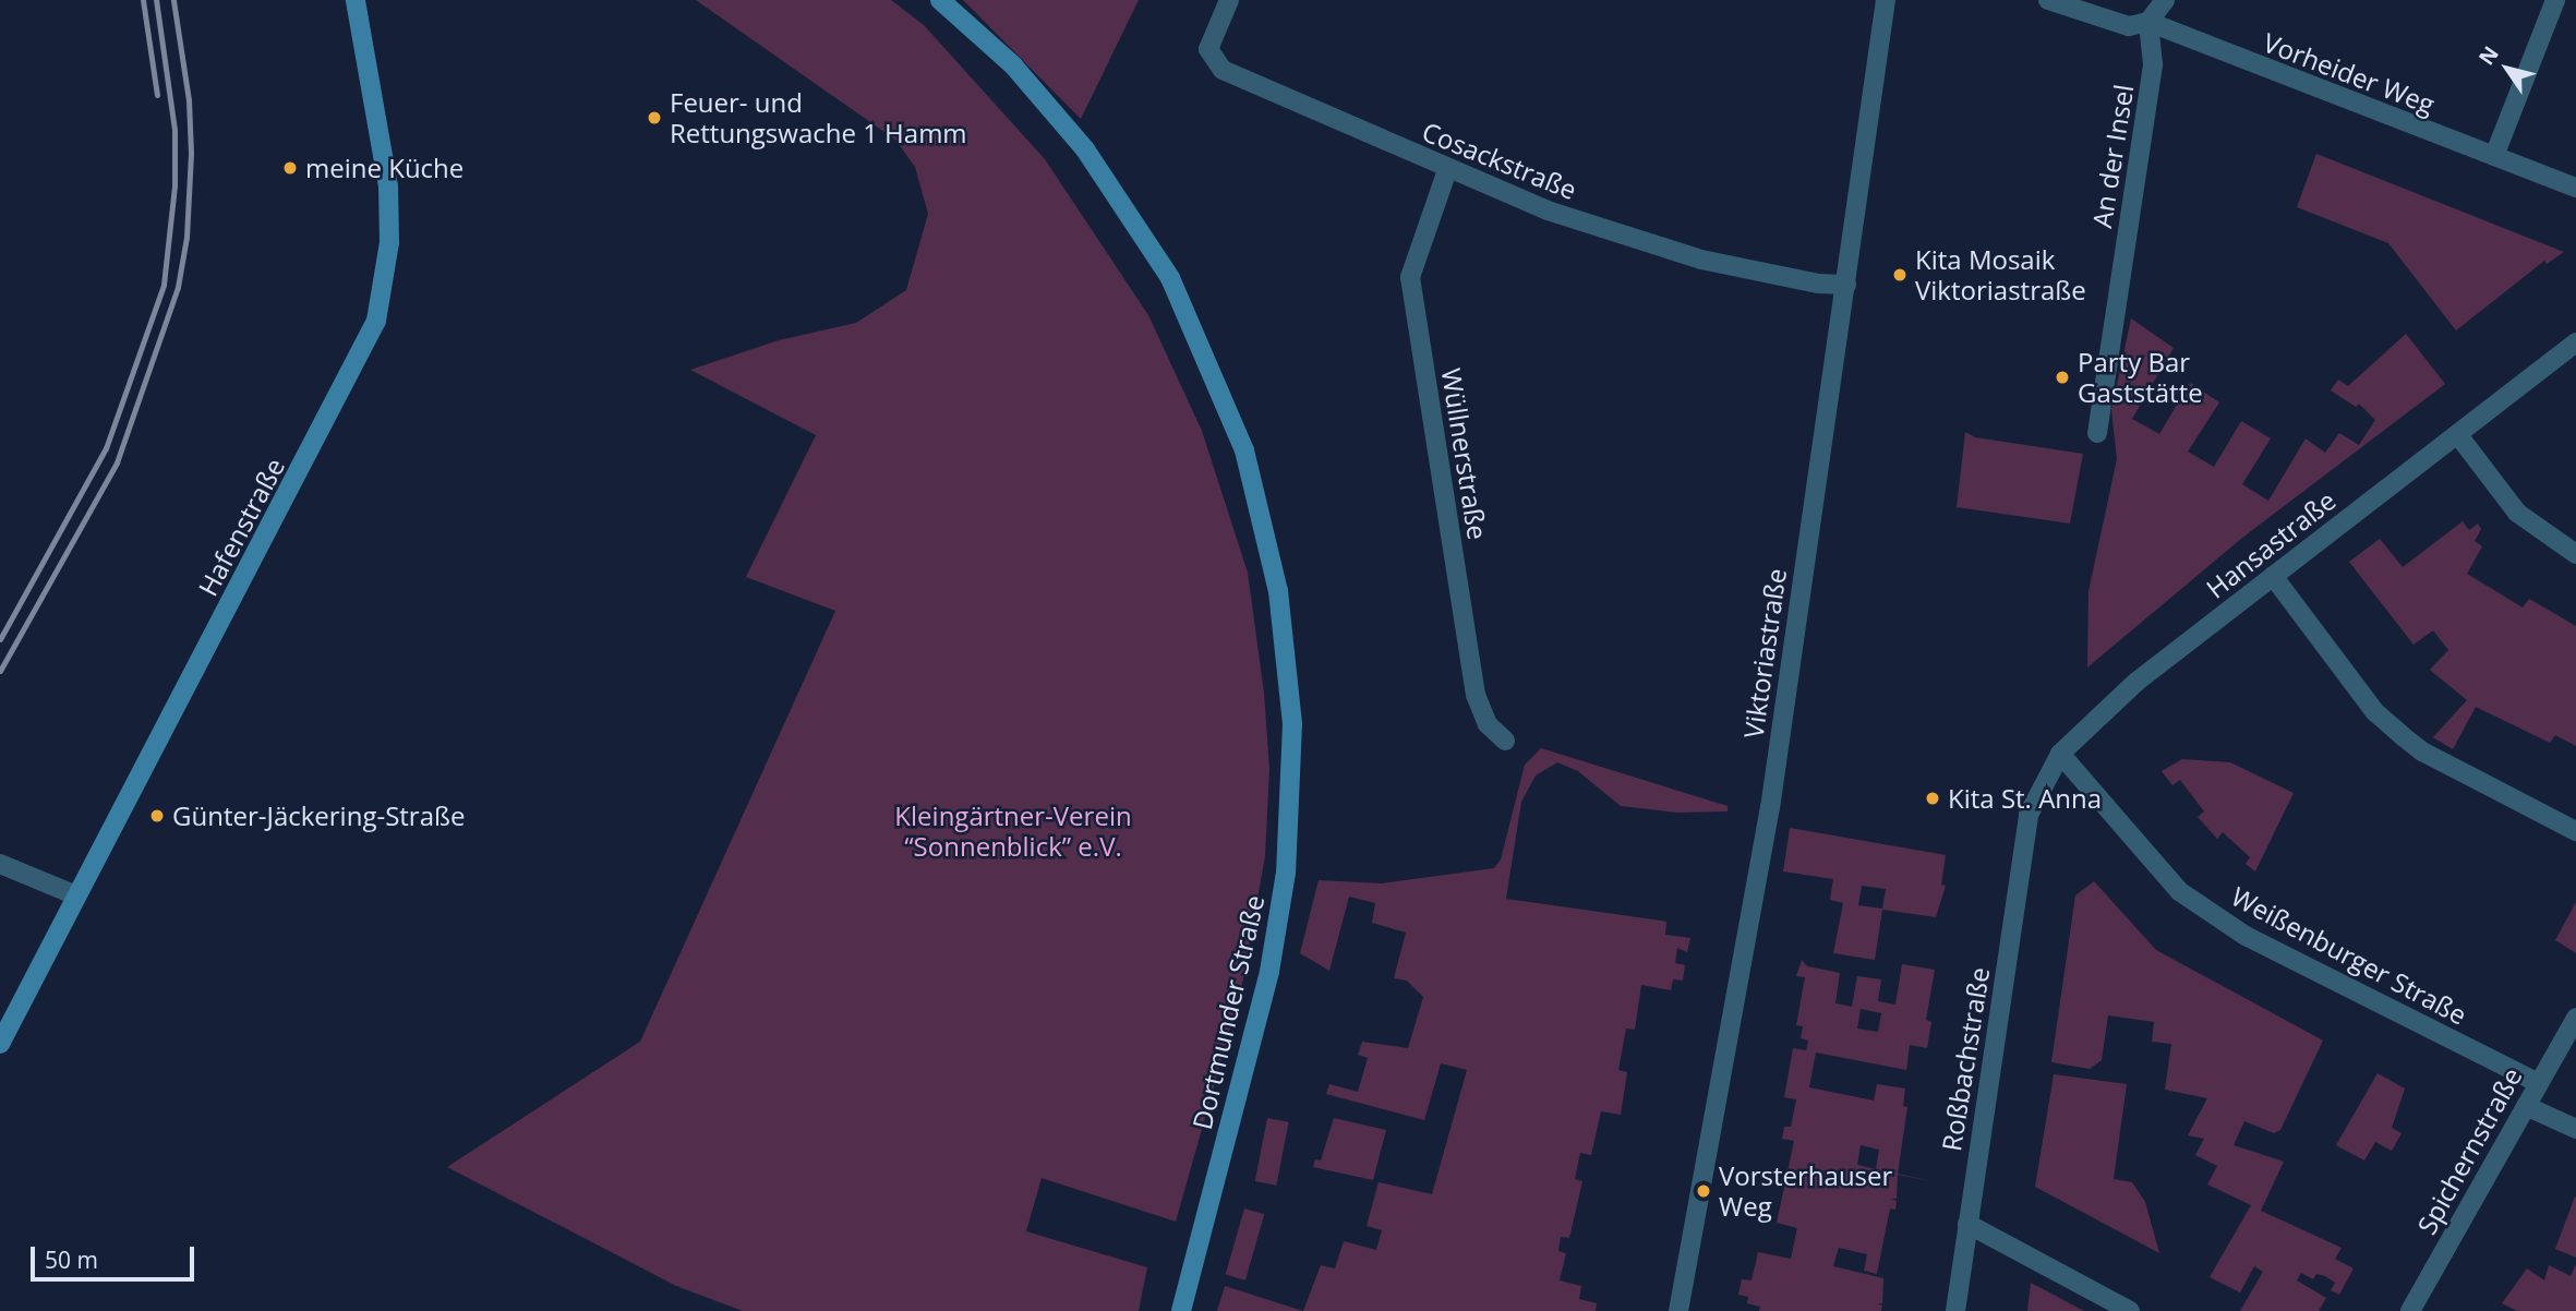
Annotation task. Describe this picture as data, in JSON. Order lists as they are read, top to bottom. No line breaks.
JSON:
{"streets":{"main road":["Hafenstraße","Dortmunder Straße"],"street":["Vorheider Weg","An der Insel","Cosackstraße","Wüllnerstraße","Hansastraße","Viktoriastraße","Weißenburger Straße","Roßbachstraße","Spichernstraße"]},"crossings":[["Vorheider Weg","An der Insel"],["Cosackstraße","Wüllnerstraße"],["Cosackstraße","Viktoriastraße"],["Hansastraße","Weißenburger Straße"],["Hansastraße","Roßbachstraße"],["Weißenburger Straße","Spichernstraße"]],"parks":["Kleingärtner-Verein “Sonnenblick” e.V."],"places":["Feuer- und Rettungswache 1 Hamm","meine Küche","Kita Mosaik Viktoriastraße","Party Bar Gaststätte","Kita St. Anna","Günter-Jäckering-Straße","Vorsterhauser Weg"],"scale_bar":"50 m","north":"top left"}
